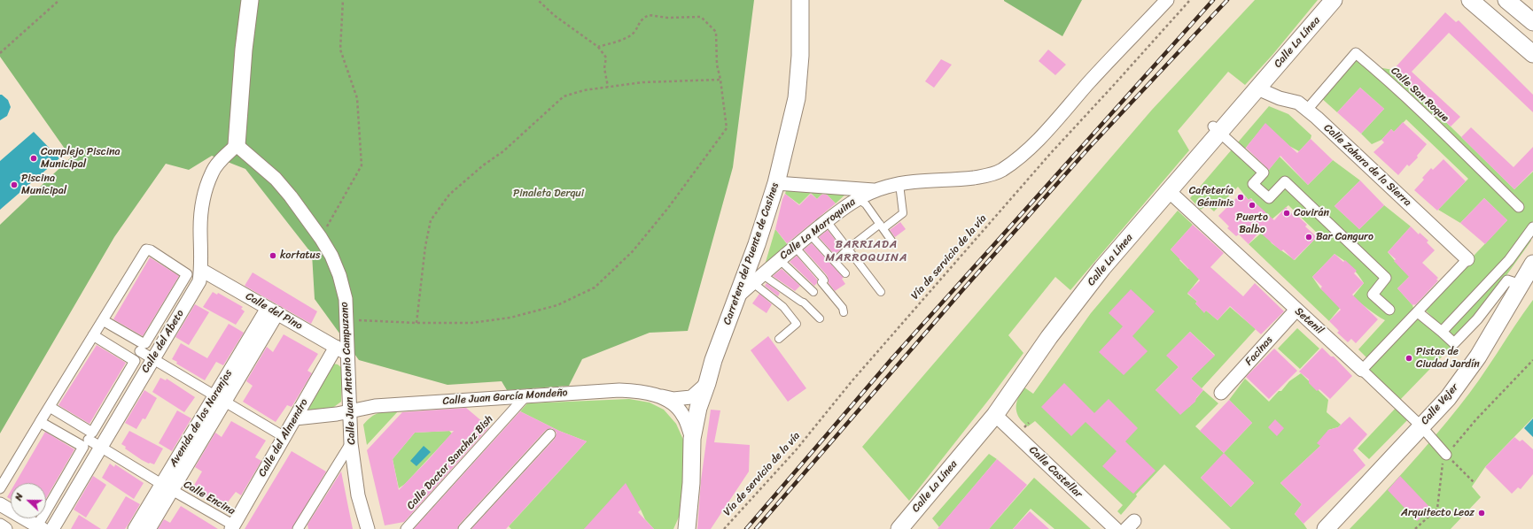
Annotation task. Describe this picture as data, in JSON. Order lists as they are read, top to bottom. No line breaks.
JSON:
{"streets":{"street":["Calle La Línea","Calle San Roque","Calle Zahara de la Sierra","Calle La Marroquina","Carretera del Puente de Casines","Calle del Pino","Setenil","Calle del Abeto","Facinas","Calle Juan Antonio Campuzano","Calle Juan García Mondeño","Calle Vejer","Avenida de los Naranjos","Calle del Almendro","Calle Doctor Sanchez Bish","Calle Castellar","Calle Encina"],"path":["Vía de servicio de la vía"]},"crossings":[["Calle La Línea","Calle Zahara de la Sierra"],["Calle La Línea","Setenil"],["Calle La Línea","Calle Castellar"],["Calle San Roque","Calle Zahara de la Sierra"],["Calle La Marroquina","Carretera del Puente de Casines"],["Calle del Pino","Calle del Abeto"],["Calle del Pino","Calle Juan Antonio Campuzano"],["Calle del Pino","Avenida de los Naranjos"],["Calle del Pino","Calle del Almendro"],["Setenil","Facinas"],["Setenil","Calle Vejer"],["Calle del Abeto","Calle Juan Antonio Campuzano"],["Calle del Abeto","Calle Encina"],["Calle Juan Antonio Campuzano","Calle Juan García Mondeño"],["Calle Juan Antonio Campuzano","Calle del Almendro"],["Calle Juan García Mondeño","Calle del Almendro"],["Calle Juan García Mondeño","Calle Doctor Sanchez Bish"],["Avenida de los Naranjos","Calle Encina"],["Calle del Almendro","Calle Encina"]],"districts":["BARRIADA MARROQUINA"],"parks":["Pinaleta Derqui"],"places":["Complejo Piscina Municipal","Piscina Municipal","Cafetería Géminis","Puerto Balbo","Covirán","Bar Canguro","kortatus","Pistas de Ciudad Jardín","Arquitecto Leoz"],"north":"left"}
